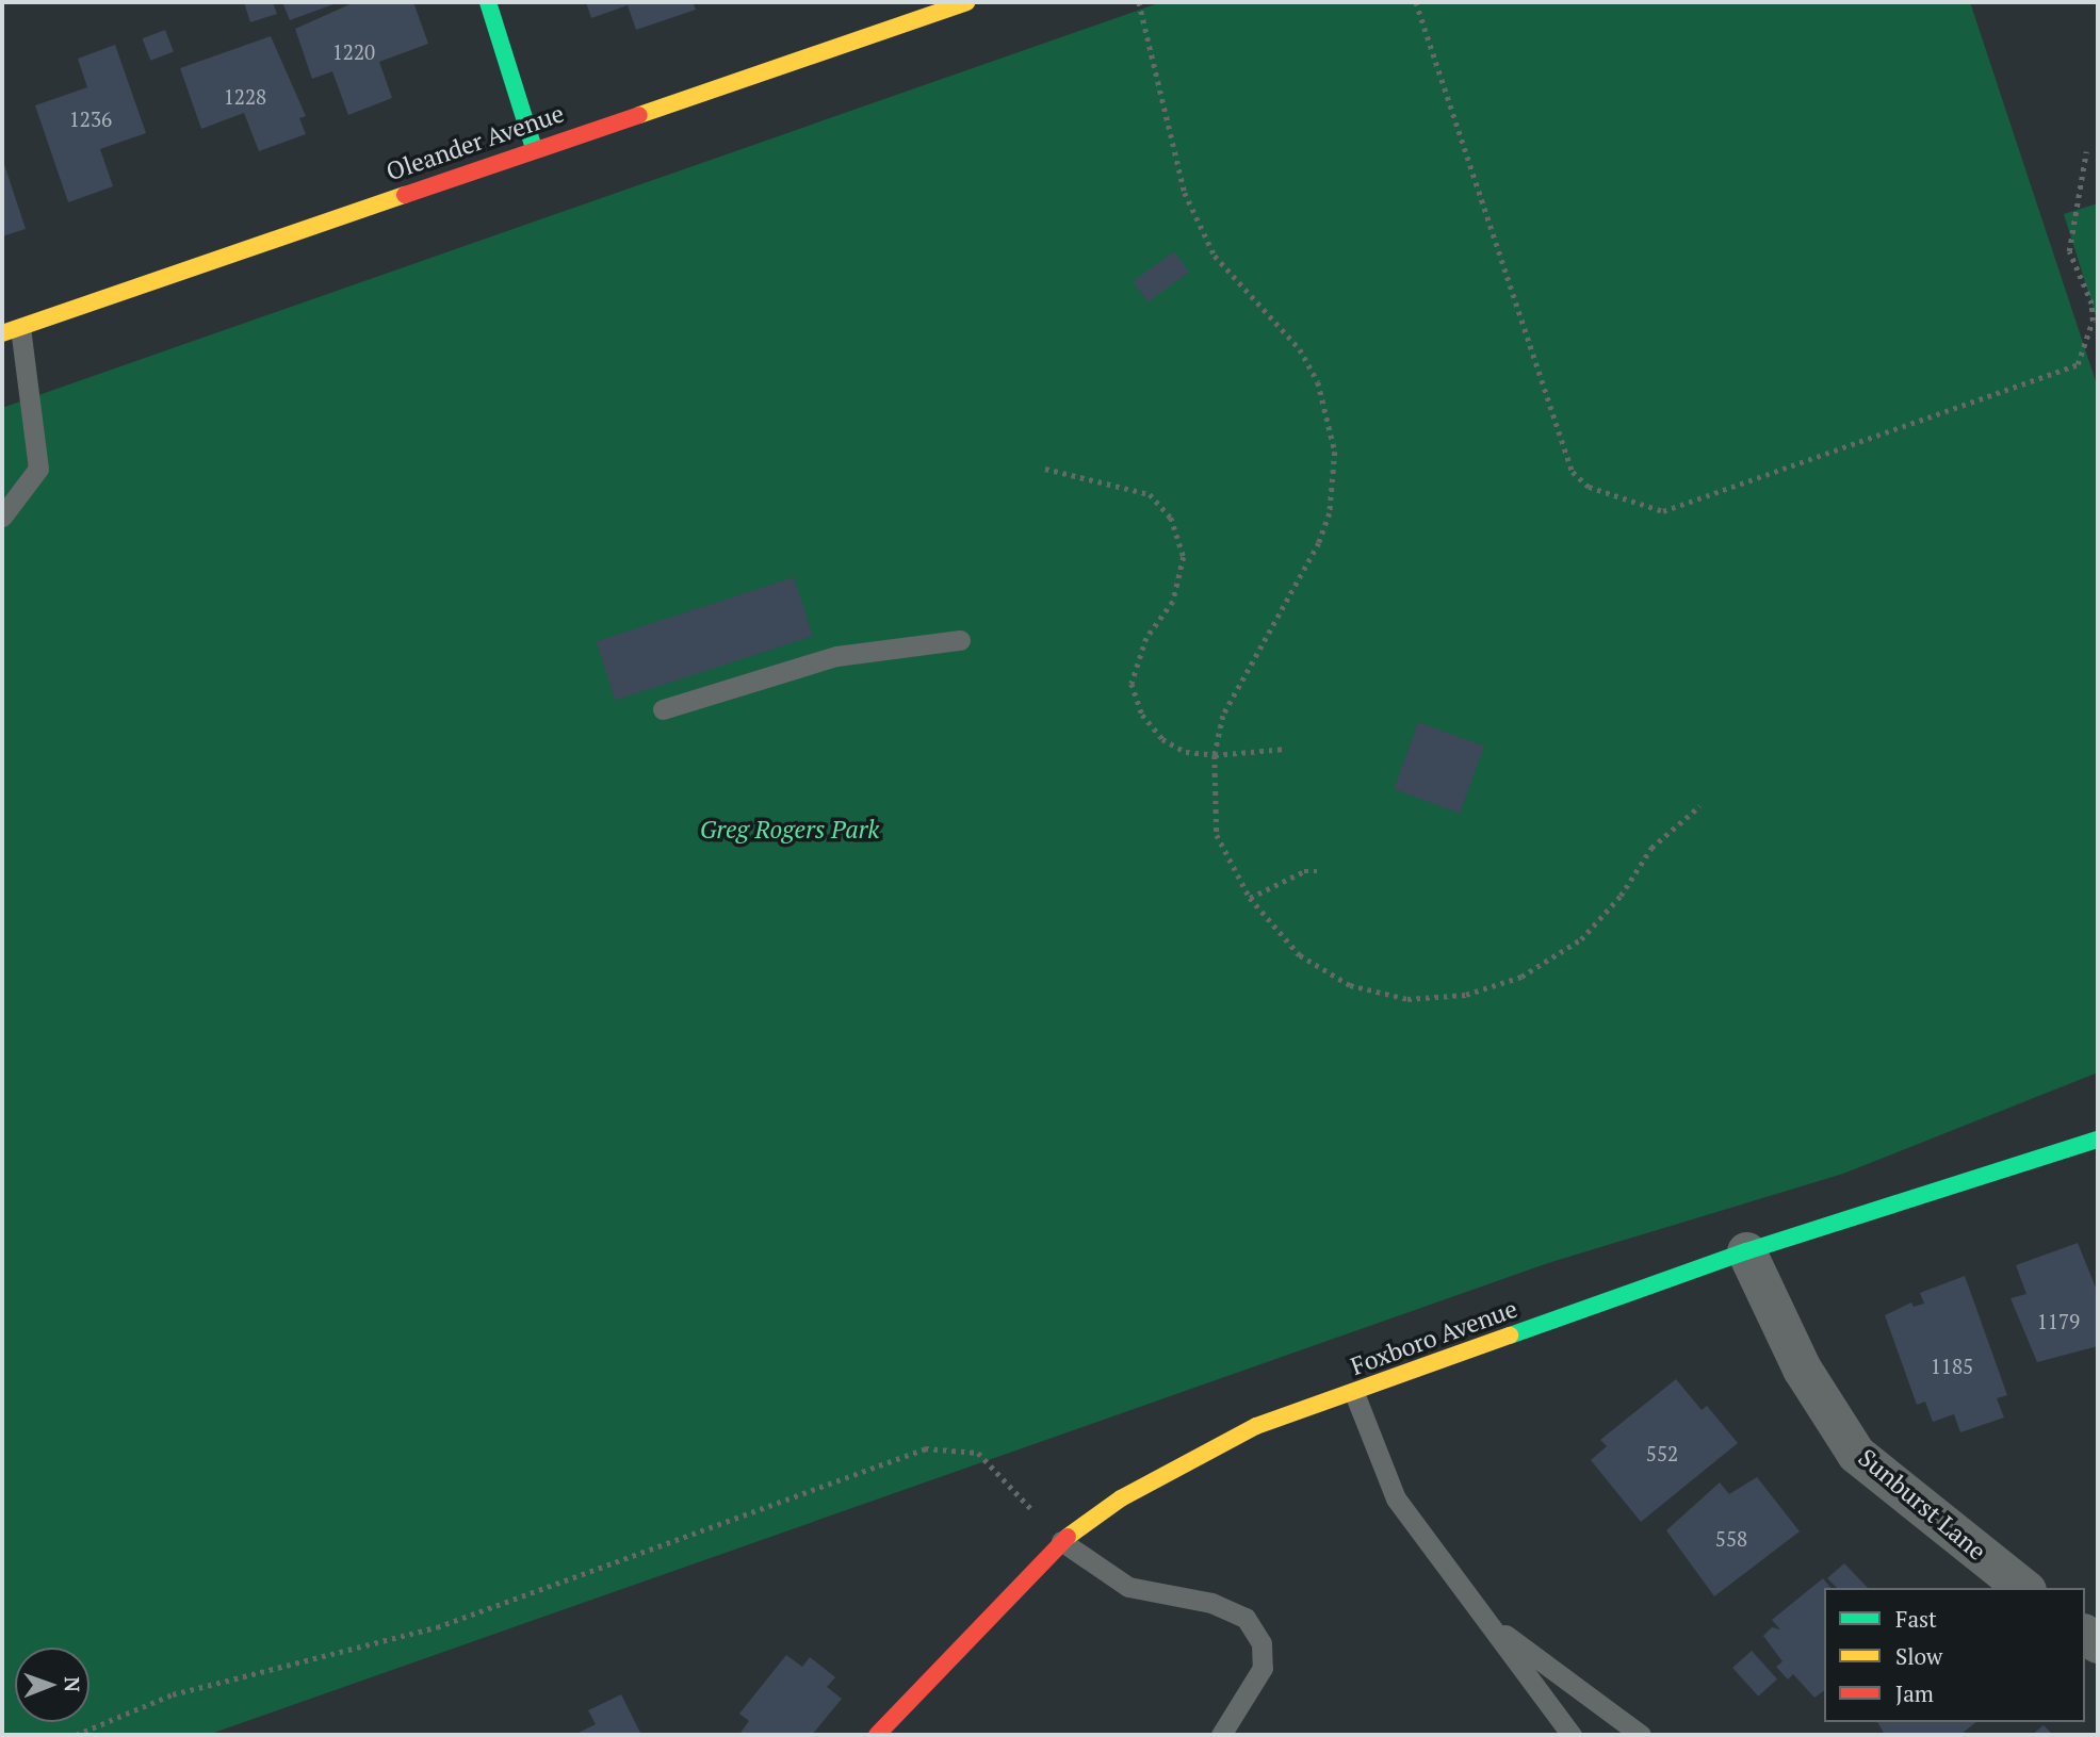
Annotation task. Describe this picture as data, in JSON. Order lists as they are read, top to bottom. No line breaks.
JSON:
{"streets":{"street":["Oleander Avenue","Foxboro Avenue","Sunburst Lane"]},"crossings":[["Foxboro Avenue","Sunburst Lane"]],"parks":["Greg Rogers Park"],"house_numbers":["1220","1228","1236","1179","1185","552","558"],"legend":["Fast","Slow","Jam"],"north":"right"}
